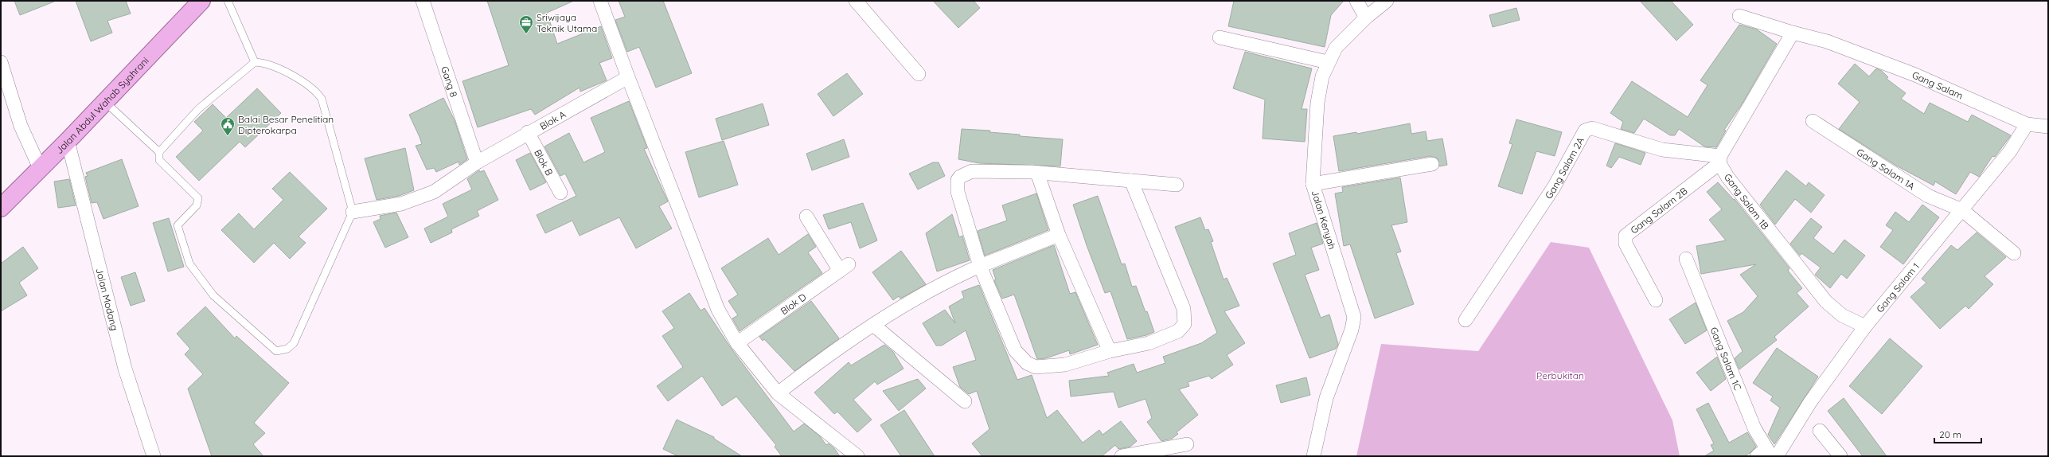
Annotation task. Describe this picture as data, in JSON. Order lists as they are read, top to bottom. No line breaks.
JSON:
{"streets":{"highway":["Jalan Abdul Wahab Syahrani"],"street":["Gang 8","Gang Salam","Blok A","Blok B","Gang Salam 2A","Gang Salam 1A","Gang Salam 1B","Gang Salam 2B","Jalan Kenyah","Gang Salam 1","Jalan Modang","Blok D","Gang Salam 1C"]},"crossings":[["Gang 8","Blok A"],["Gang Salam","Gang Salam 1"],["Jalan Abdul Wahab Syahrani","Jalan Modang"],["Blok A","Blok B"],["Gang Salam 2A","Gang Salam 1B"],["Gang Salam 2A","Gang Salam 2B"],["Gang Salam 1A","Gang Salam 1"],["Gang Salam 1B","Gang Salam 2B"],["Gang Salam 1B","Gang Salam 1"],["Gang Salam 1","Gang Salam 1C"]],"parks":["Perbukitan"],"places":{"office":["Sriwijaya Teknik Utama"],"public building":["Balai Besar Penelitian Dipterokarpa"]},"scale_bar":"20 m"}
